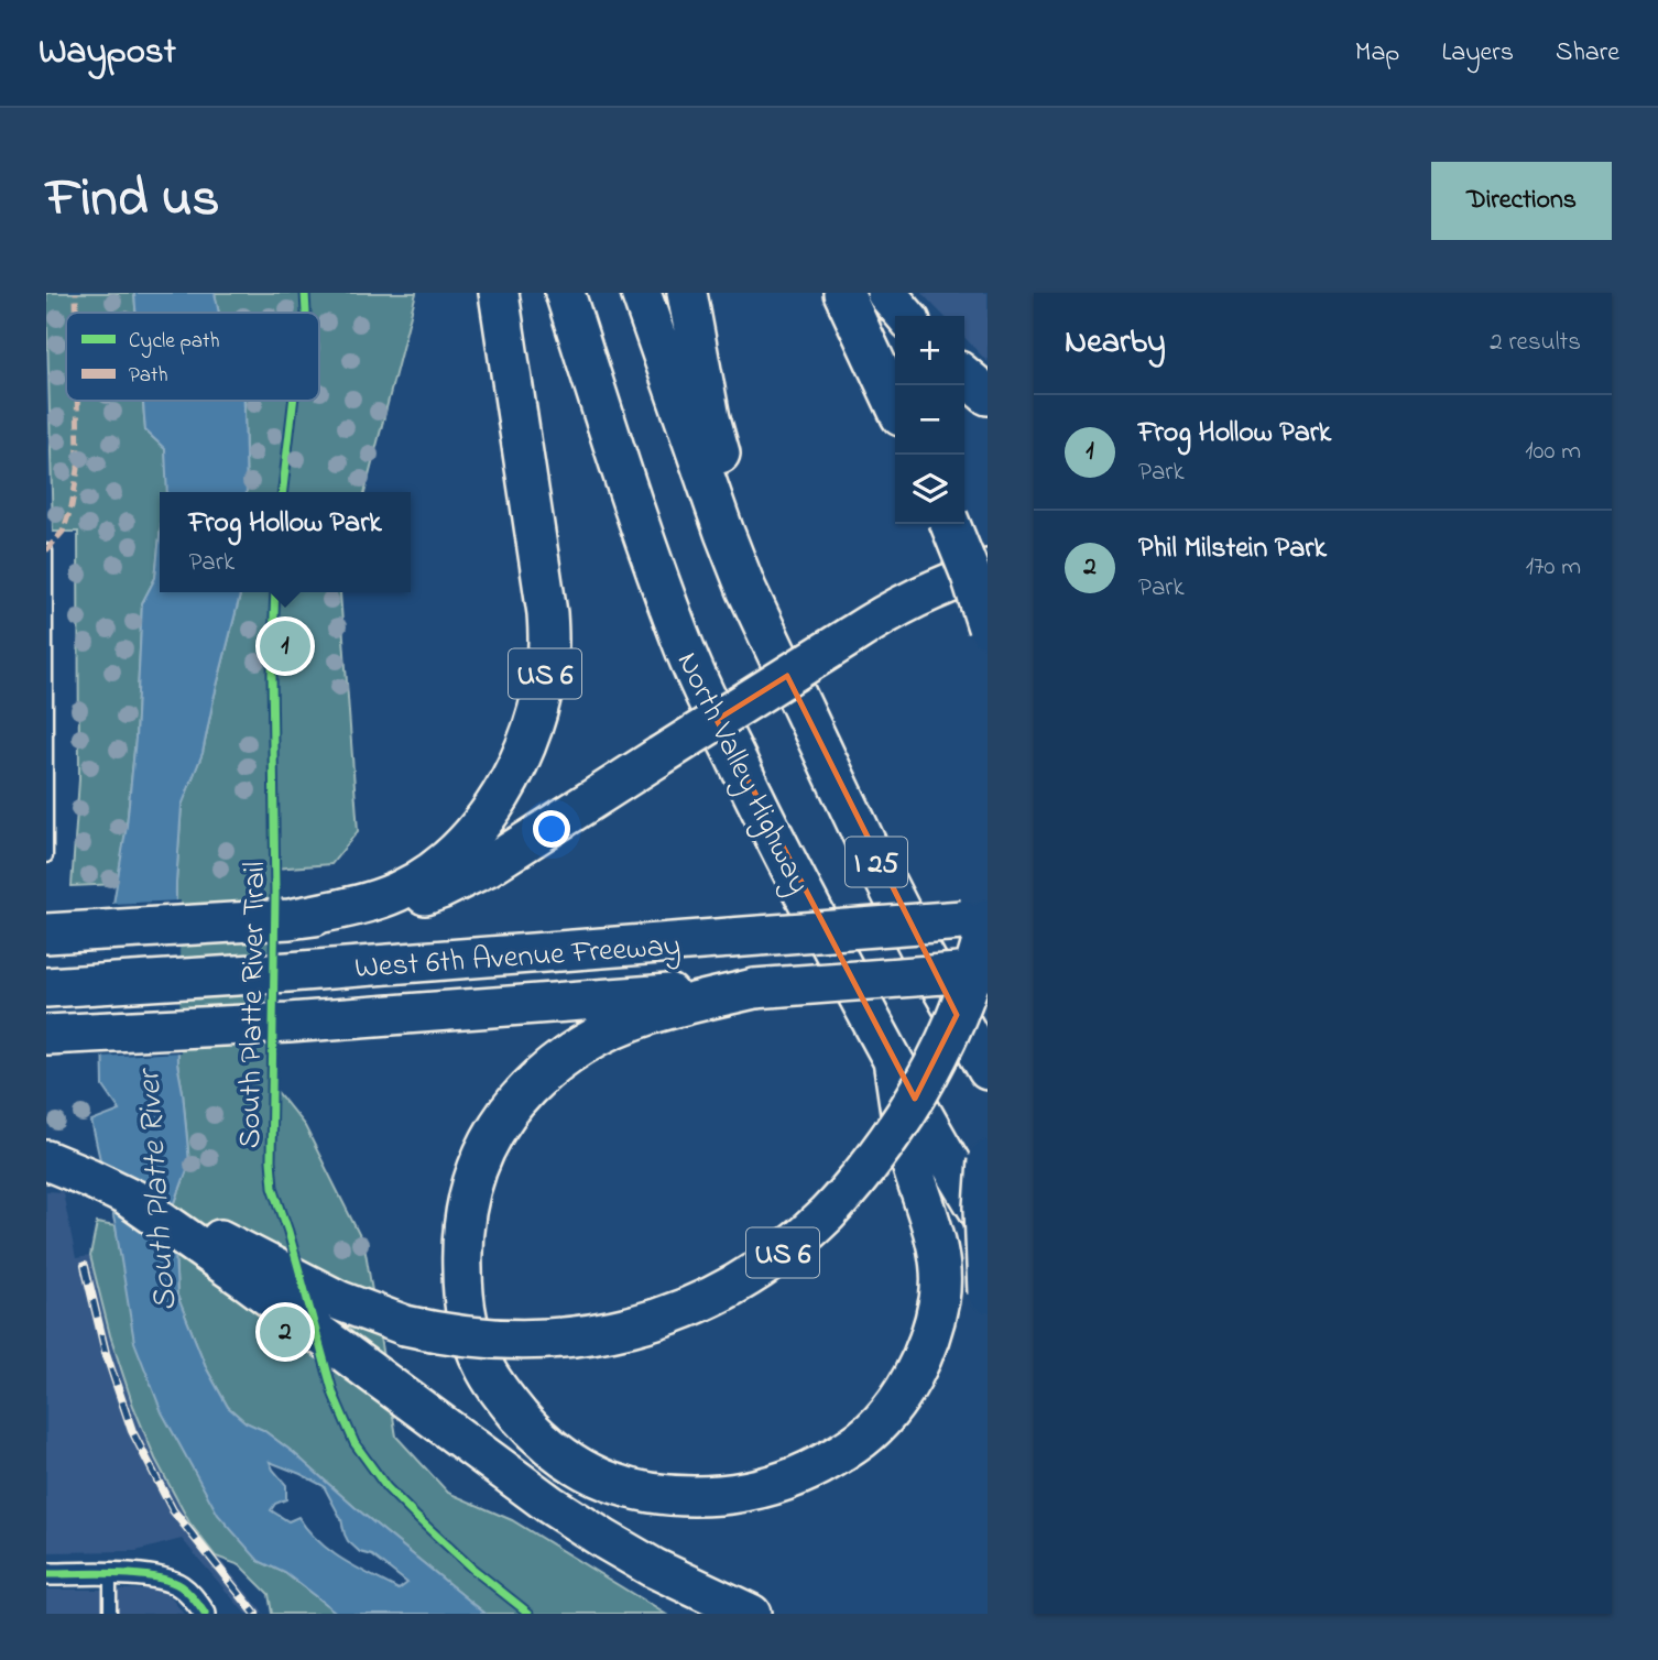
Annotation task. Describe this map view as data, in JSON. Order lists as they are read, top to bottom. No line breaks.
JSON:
{"streets":{"highway":["US 6","North Valley Highway","I 25","West 6th Avenue Freeway"],"cycle path":["South Platte River Trail"]},"crossings":[["US 6","West 6th Avenue Freeway"]],"water":["South Platte River"],"legend":["Cycle path","Path"],"page":{"header":"Waypost","nav":["Map","Layers","Share"],"title":"Find us","buttons":"Directions","heading":["Nearby","2 results"],"map_buttons":["+","−"],"list":[{"mark":"1","name":"Frog Hollow Park","note":"Park","value":"100 m"},{"mark":"2","name":"Phil Milstein Park","note":"Park","value":"170 m"}],"popup":["Frog Hollow Park","Park"],"pins":["1","2"]}}
